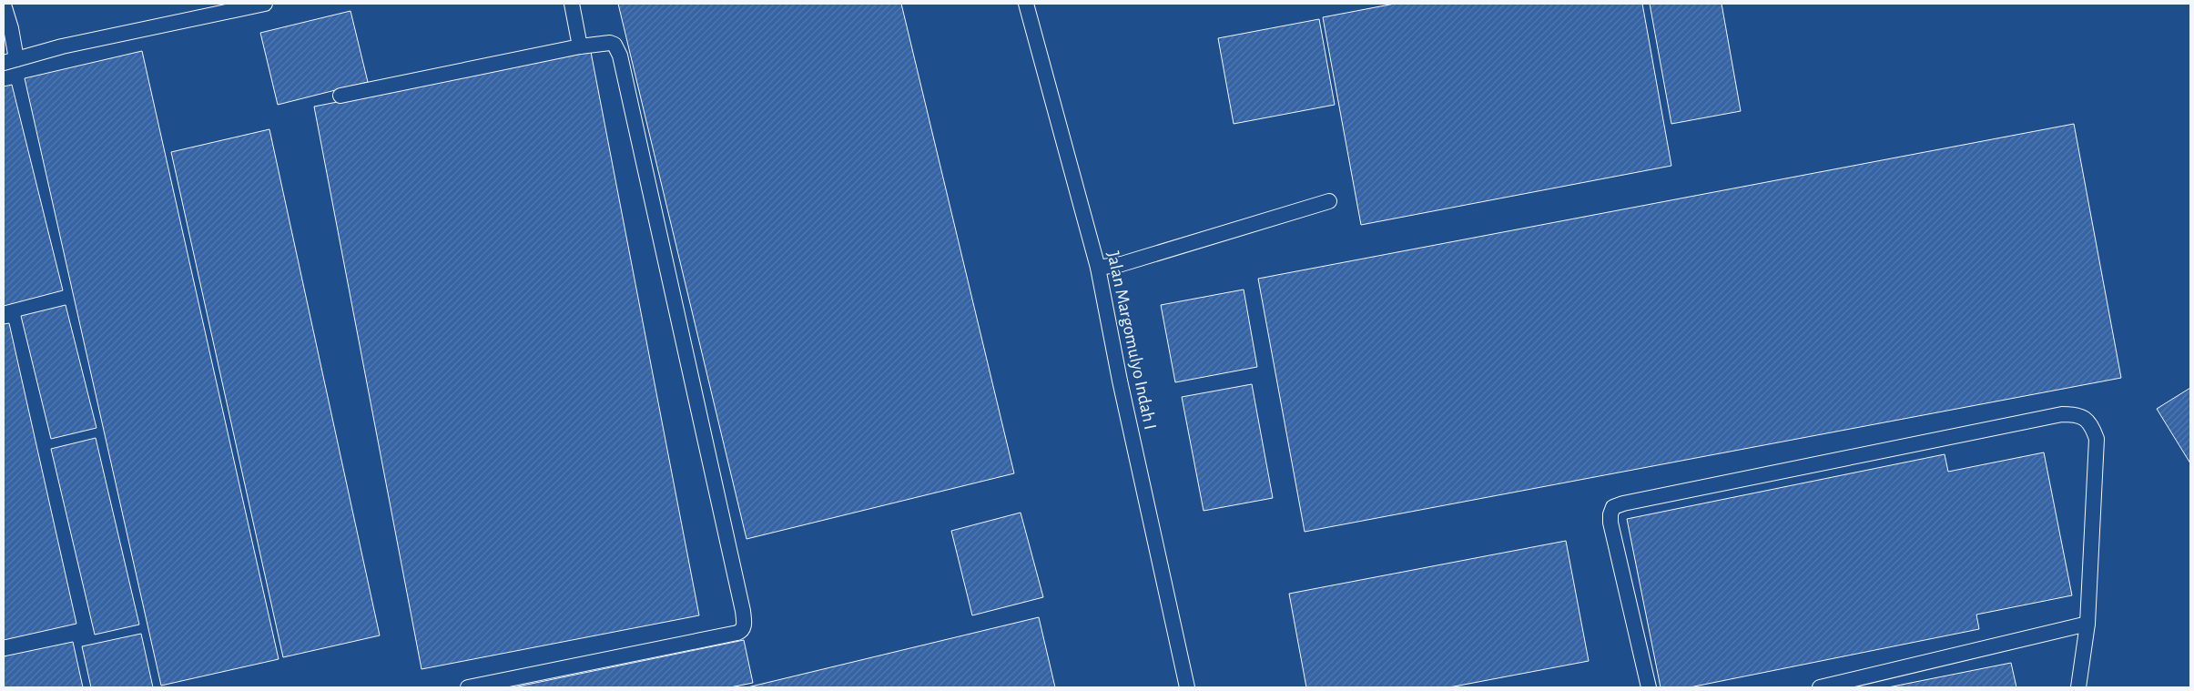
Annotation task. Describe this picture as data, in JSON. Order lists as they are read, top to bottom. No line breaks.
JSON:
{"streets":{"lane":["Jalan Margomulyo Indah I"]}}
